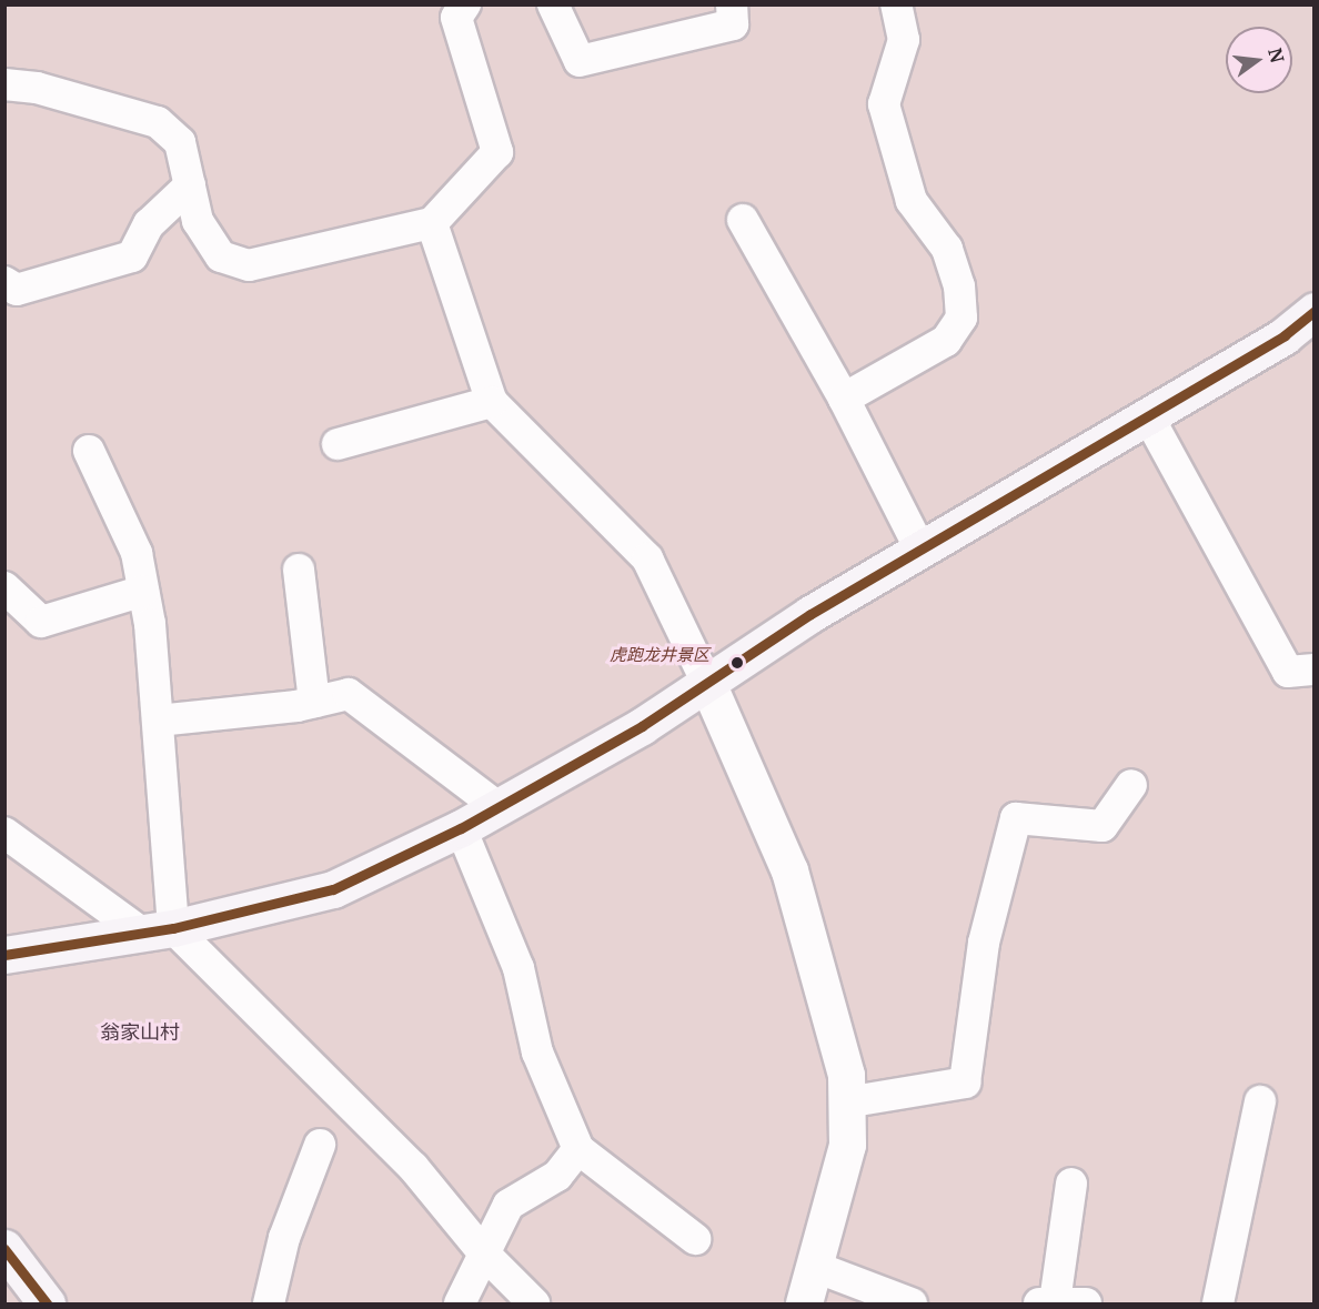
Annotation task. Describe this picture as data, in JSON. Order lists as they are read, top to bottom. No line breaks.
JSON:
{"districts":["翁家山村"],"parks":["虎跑龙井景区"],"north":"right"}
